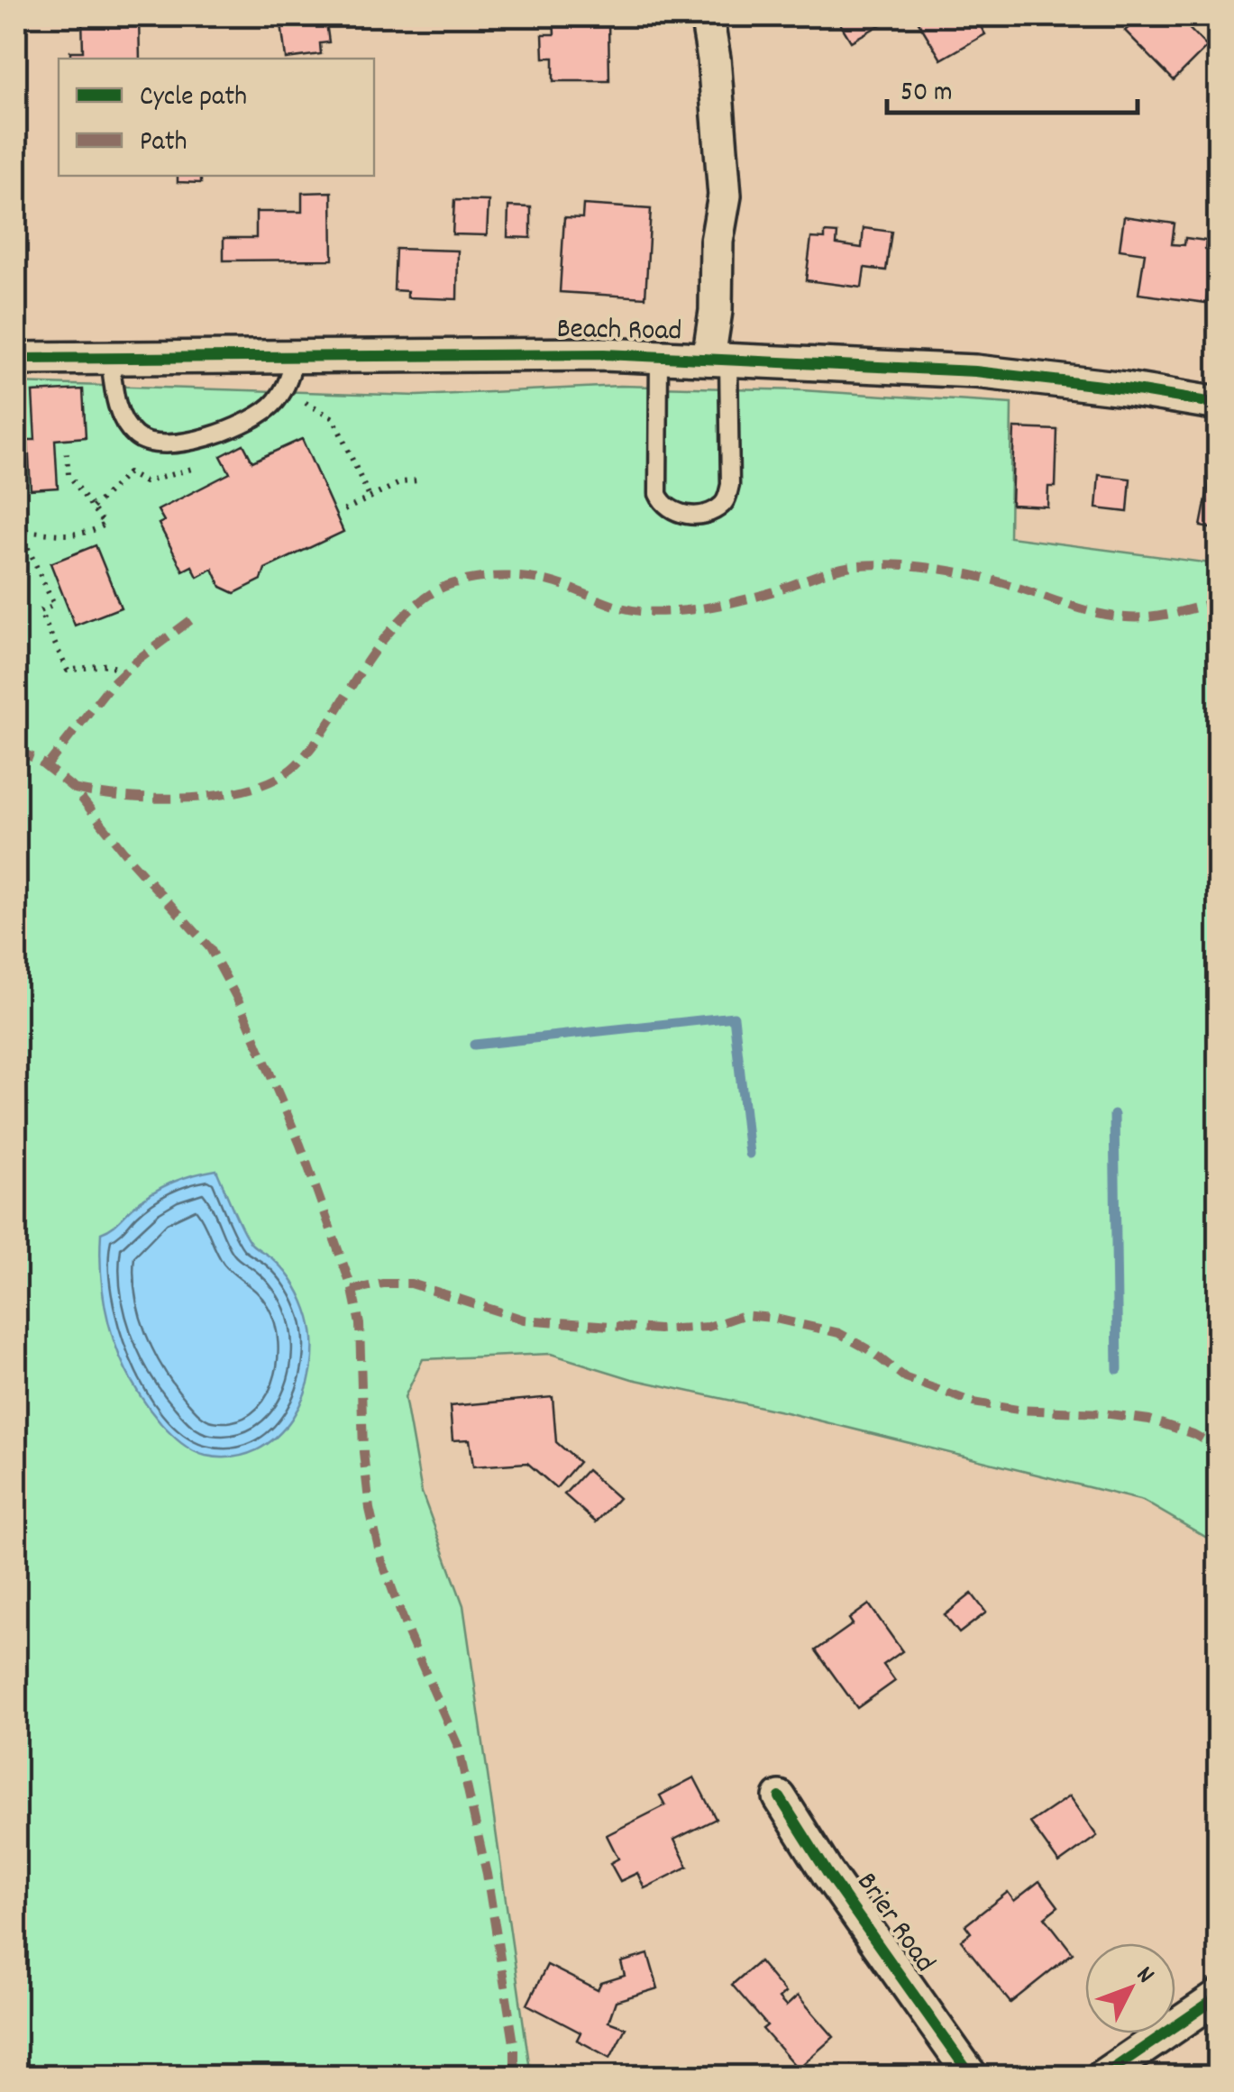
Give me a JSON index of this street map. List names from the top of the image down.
{
  "streets": {
    "street": ["Beach Road", "Brier Road"]
  },
  "legend": ["Cycle path", "Path"],
  "scale_bar": "50 m",
  "north": "top right"
}
